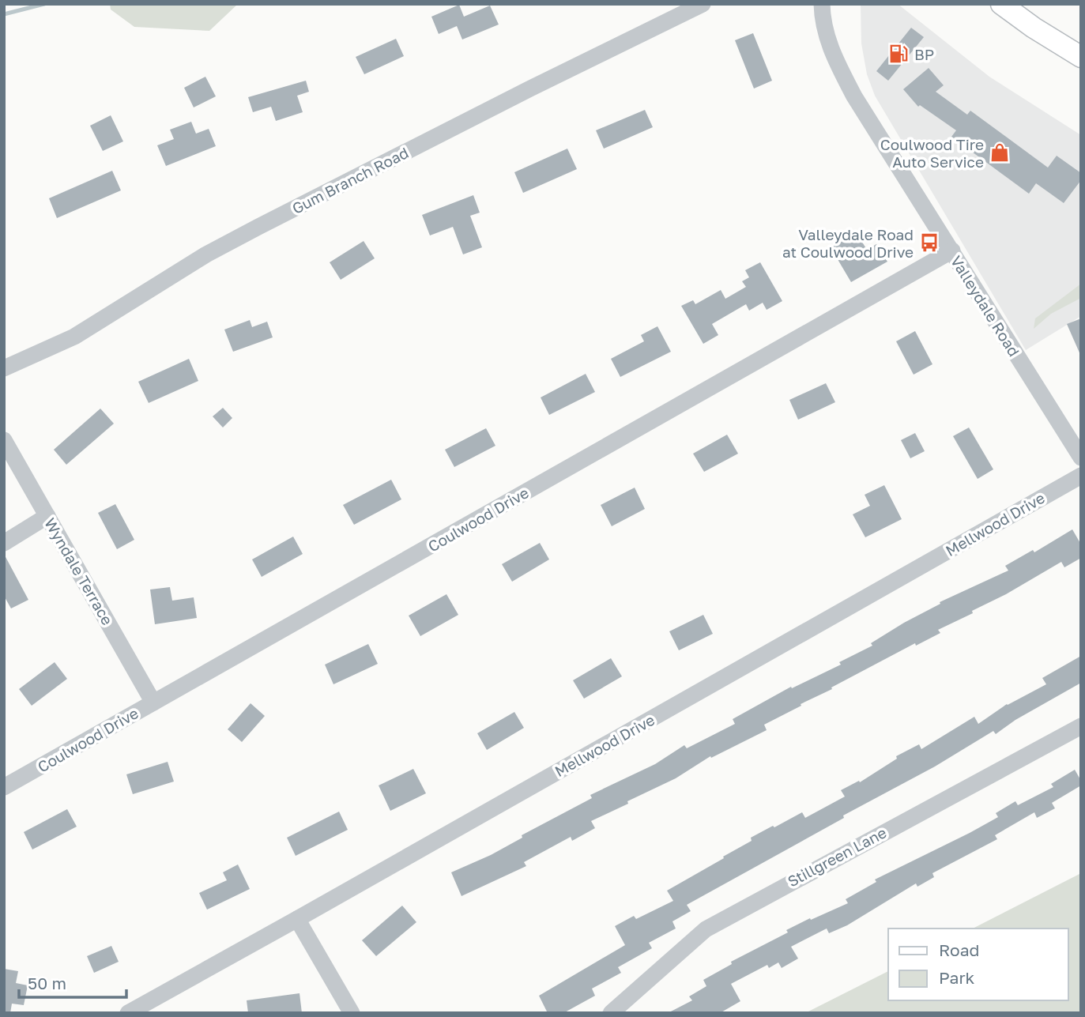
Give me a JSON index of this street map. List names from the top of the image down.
{
  "streets": {
    "street": [
      "Gum Branch Road",
      "Valleydale Road",
      "Coulwood Drive",
      "Mellwood Drive",
      "Wyndale Terrace",
      "Stillgreen Lane"
    ]
  },
  "crossings": [
    ["Valleydale Road", "Coulwood Drive"],
    ["Coulwood Drive", "Wyndale Terrace"]
  ],
  "places": {
    "fuel station": ["BP"],
    "shop": ["Coulwood Tire Auto Service"],
    "bus stop": ["Valleydale Road at Coulwood Drive"]
  },
  "legend": ["Road", "Park"],
  "scale_bar": "50 m"
}
